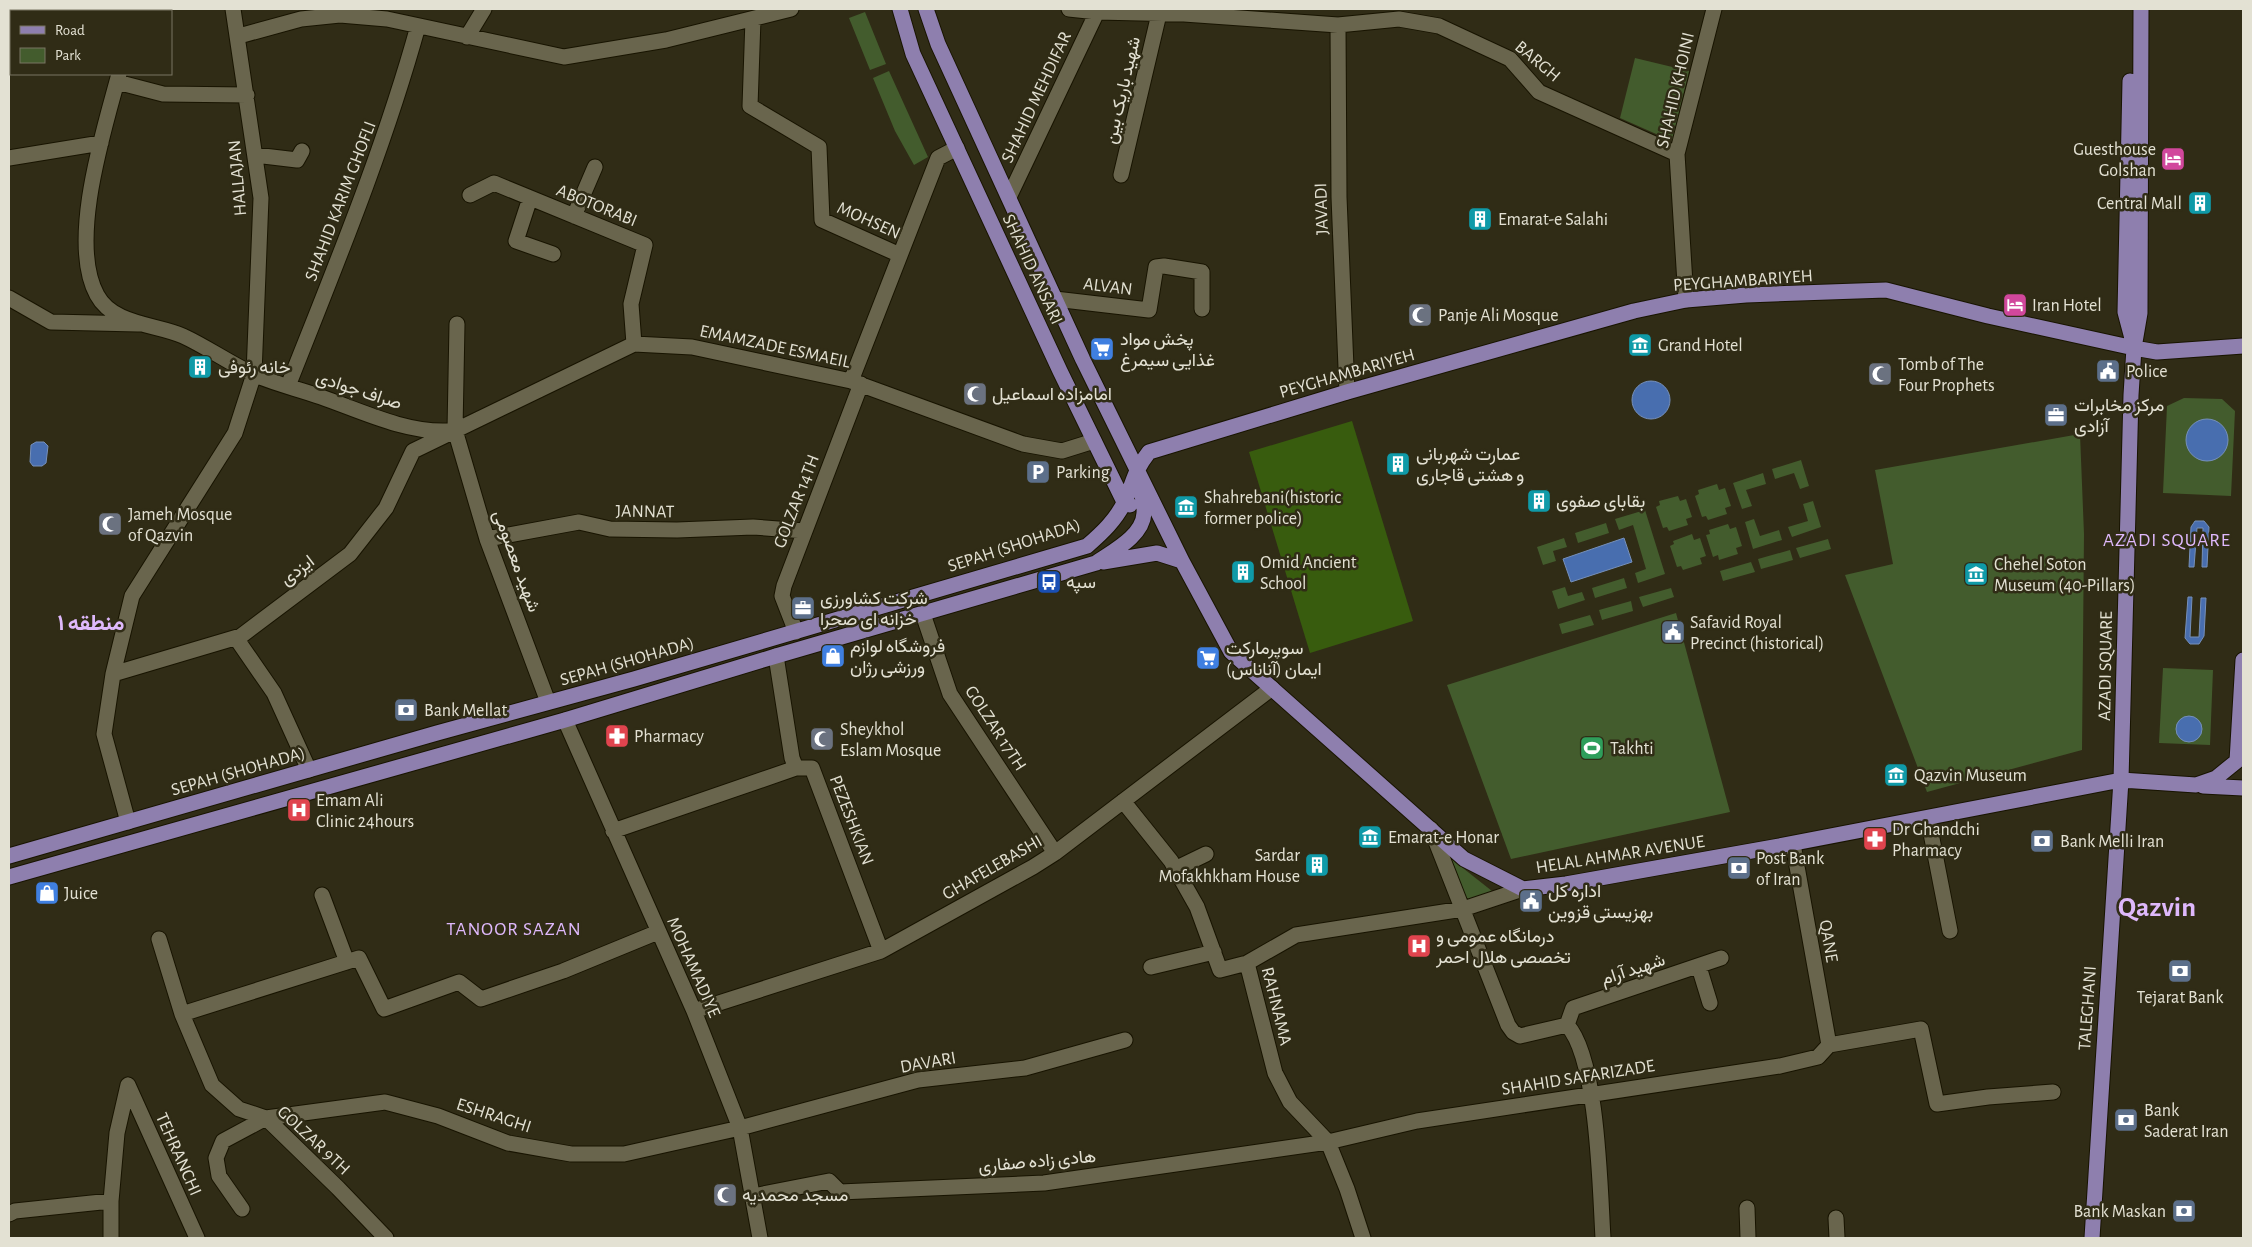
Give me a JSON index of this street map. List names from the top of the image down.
{
  "streets": {
    "main road": [
      "SHAHID ANSARI",
      "PEYGHAMBARIYEH",
      "SEPAH (SHOHADA)",
      "AZADI SQUARE",
      "HELAL AHMAR AVENUE",
      "TALEGHANI"
    ],
    "street": [
      "BARGH",
      "شهید باریک بین",
      "SHAHID KHOINI",
      "SHAHID MEHDIFAR",
      "HALLAJAN",
      "SHAHID KARIM GHOFLI",
      "ABOTORABI",
      "JAVADI",
      "MOHSEN",
      "ALVAN",
      "EMAMZADE ESMAEIL",
      "صراف جوادی",
      "GOLZAR 14TH",
      "JANNAT",
      "شهید معصومی",
      "ایزدی",
      "GOLZAR 17TH",
      "PEZESHKIAN",
      "GHAFELEBASHI",
      "QANE",
      "MOHAMADIYE",
      "شهید آرام",
      "RAHNAMA",
      "DAVARI",
      "SHAHID SAFARIZADE",
      "ESHRAGHI",
      "GOLZAR 9TH",
      "TEHRANCHI",
      "هادی زاده صفاری"
    ]
  },
  "crossings": [
    ["BARGH", "شهید باریک بین"],
    ["BARGH", "SHAHID KHOINI"],
    ["BARGH", "SHAHID MEHDIFAR"],
    ["BARGH", "JAVADI"],
    ["SHAHID KHOINI", "PEYGHAMBARIYEH"],
    ["SHAHID MEHDIFAR", "SHAHID ANSARI"],
    ["HALLAJAN", "صراف جوادی"],
    ["HALLAJAN", "SEPAH (SHOHADA)"],
    ["HALLAJAN", "ایزدی"],
    ["SHAHID KARIM GHOFLI", "صراف جوادی"],
    ["ABOTORABI", "EMAMZADE ESMAEIL"],
    ["JAVADI", "PEYGHAMBARIYEH"],
    ["MOHSEN", "GOLZAR 14TH"],
    ["SHAHID ANSARI", "PEYGHAMBARIYEH"],
    ["SHAHID ANSARI", "ALVAN"],
    ["SHAHID ANSARI", "EMAMZADE ESMAEIL"],
    ["SHAHID ANSARI", "GOLZAR 14TH"],
    ["SHAHID ANSARI", "SEPAH (SHOHADA)"],
    ["SHAHID ANSARI", "HELAL AHMAR AVENUE"],
    ["PEYGHAMBARIYEH", "SEPAH (SHOHADA)"],
    ["PEYGHAMBARIYEH", "AZADI SQUARE"],
    ["PEYGHAMBARIYEH", "HELAL AHMAR AVENUE"],
    ["EMAMZADE ESMAEIL", "صراف جوادی"],
    ["EMAMZADE ESMAEIL", "GOLZAR 14TH"],
    ["EMAMZADE ESMAEIL", "شهید معصومی"],
    ["EMAMZADE ESMAEIL", "ایزدی"],
    ["صراف جوادی", "شهید معصومی"],
    ["صراف جوادی", "ایزدی"],
    ["GOLZAR 14TH", "JANNAT"],
    ["GOLZAR 14TH", "SEPAH (SHOHADA)"],
    ["JANNAT", "شهید معصومی"],
    ["SEPAH (SHOHADA)", "شهید معصومی"],
    ["SEPAH (SHOHADA)", "HELAL AHMAR AVENUE"],
    ["شهید معصومی", "ایزدی"],
    ["AZADI SQUARE", "HELAL AHMAR AVENUE"],
    ["AZADI SQUARE", "TALEGHANI"],
    ["GOLZAR 17TH", "GHAFELEBASHI"],
    ["PEZESHKIAN", "GHAFELEBASHI"],
    ["HELAL AHMAR AVENUE", "GHAFELEBASHI"],
    ["HELAL AHMAR AVENUE", "QANE"],
    ["HELAL AHMAR AVENUE", "TALEGHANI"],
    ["GHAFELEBASHI", "MOHAMADIYE"],
    ["GHAFELEBASHI", "RAHNAMA"],
    ["QANE", "SHAHID SAFARIZADE"],
    ["MOHAMADIYE", "DAVARI"],
    ["MOHAMADIYE", "ESHRAGHI"],
    ["MOHAMADIYE", "هادی زاده صفاری"],
    ["RAHNAMA", "SHAHID SAFARIZADE"],
    ["RAHNAMA", "هادی زاده صفاری"],
    ["DAVARI", "ESHRAGHI"],
    ["SHAHID SAFARIZADE", "هادی زاده صفاری"],
    ["ESHRAGHI", "GOLZAR 9TH"]
  ],
  "districts": [
    "AZADI SQUARE",
    "منطقه ۱",
    "Qazvin",
    "TANOOR SAZAN"
  ],
  "places": {
    "hotel": ["Guesthouse Golshan", "Iran Hotel"],
    "building": [
      "Central Mall",
      "Emarat-e Salahi",
      "خانه رئوفی",
      "عمارت شهربانی و هشتی قاجاری",
      "بقابای صفوی",
      "Omid Ancient School",
      "Sardar Mofakhkham House"
    ],
    "mosque": [
      "Panje Ali Mosque",
      "Tomb of The Four Prophets",
      "امامزاده اسماعیل",
      "Jameh Mosque of Qazvin",
      "Sheykhol Eslam Mosque",
      "مسجد محمدیه"
    ],
    "museum": [
      "Grand Hotel",
      "Shahrebani(historic former police)",
      "Chehel Soton Museum (40-Pillars)",
      "Qazvin Museum",
      "Emarat-e Honar"
    ],
    "supermarket": ["پخش مواد غذایی سیمرغ", "سوپرمارکت ایمان (آناناس)"],
    "public building": ["Police", "Safavid Royal Precinct (historical)", "اداره کل بهزیستی قزوین"],
    "office": ["مرکز مخابرات آزادی", "شرکت کشاورزی خزانه ای صحرا"],
    "parking": ["Parking"],
    "bus stop": ["سپه"],
    "shop": ["فروشگاه لوازم ورزشی رژان", "Juice"],
    "bank": [
      "Bank Mellat",
      "Bank Melli Iran",
      "Post Bank of Iran",
      "Tejarat Bank",
      "Bank Saderat Iran",
      "Bank Maskan"
    ],
    "pharmacy": ["Pharmacy", "Dr Ghandchi Pharmacy"],
    "sports": ["Takhti"],
    "hospital": ["Emam Ali Clinic 24hours", "درمانگاه عمومی و تخصصی هلال احمر"]
  },
  "legend": ["Road", "Park"]
}
